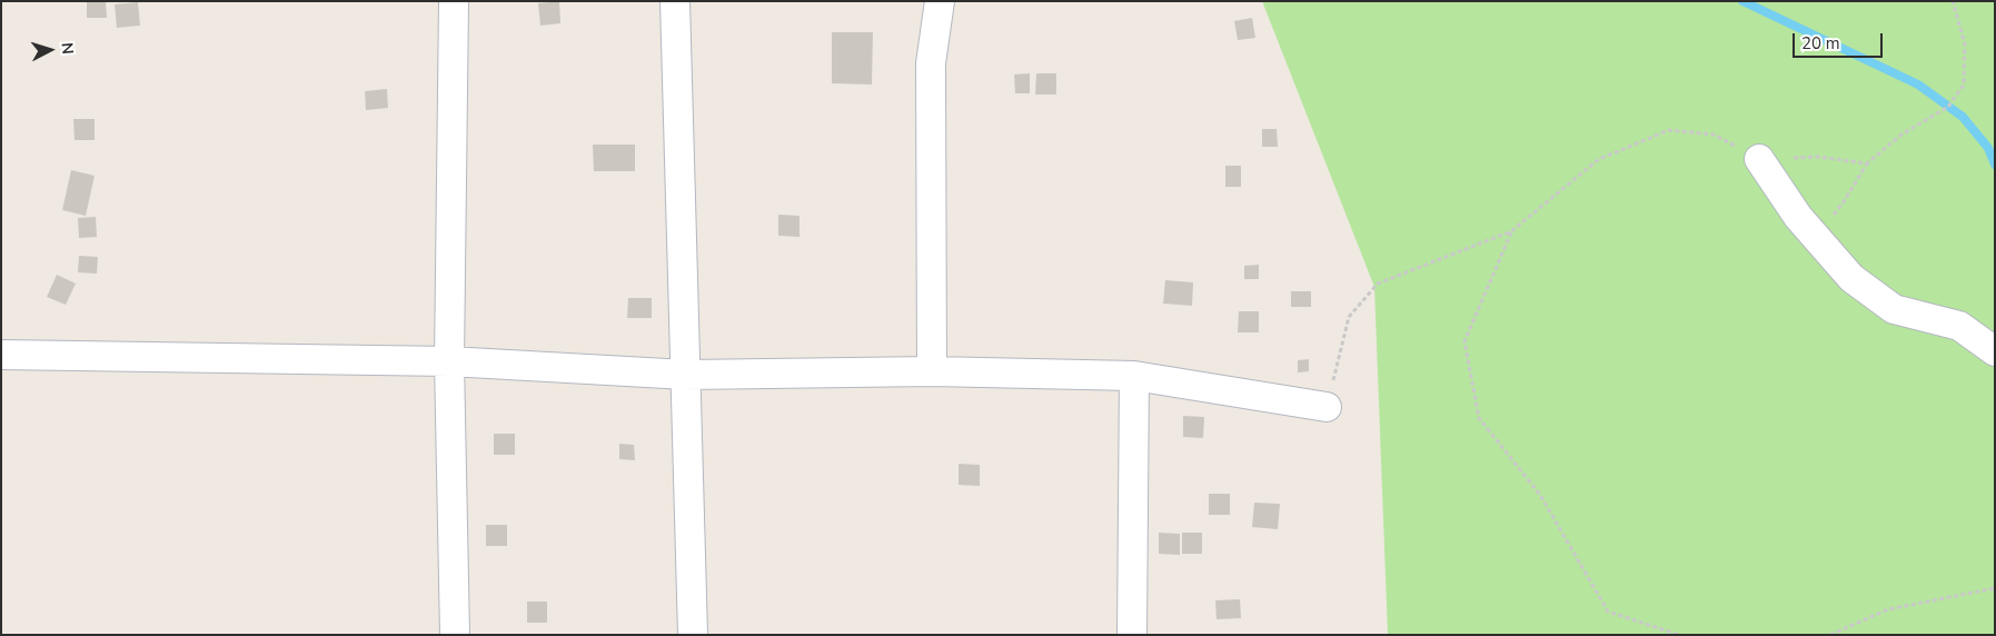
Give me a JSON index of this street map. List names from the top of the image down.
{
  "scale_bar": "20 m",
  "north": "right"
}
